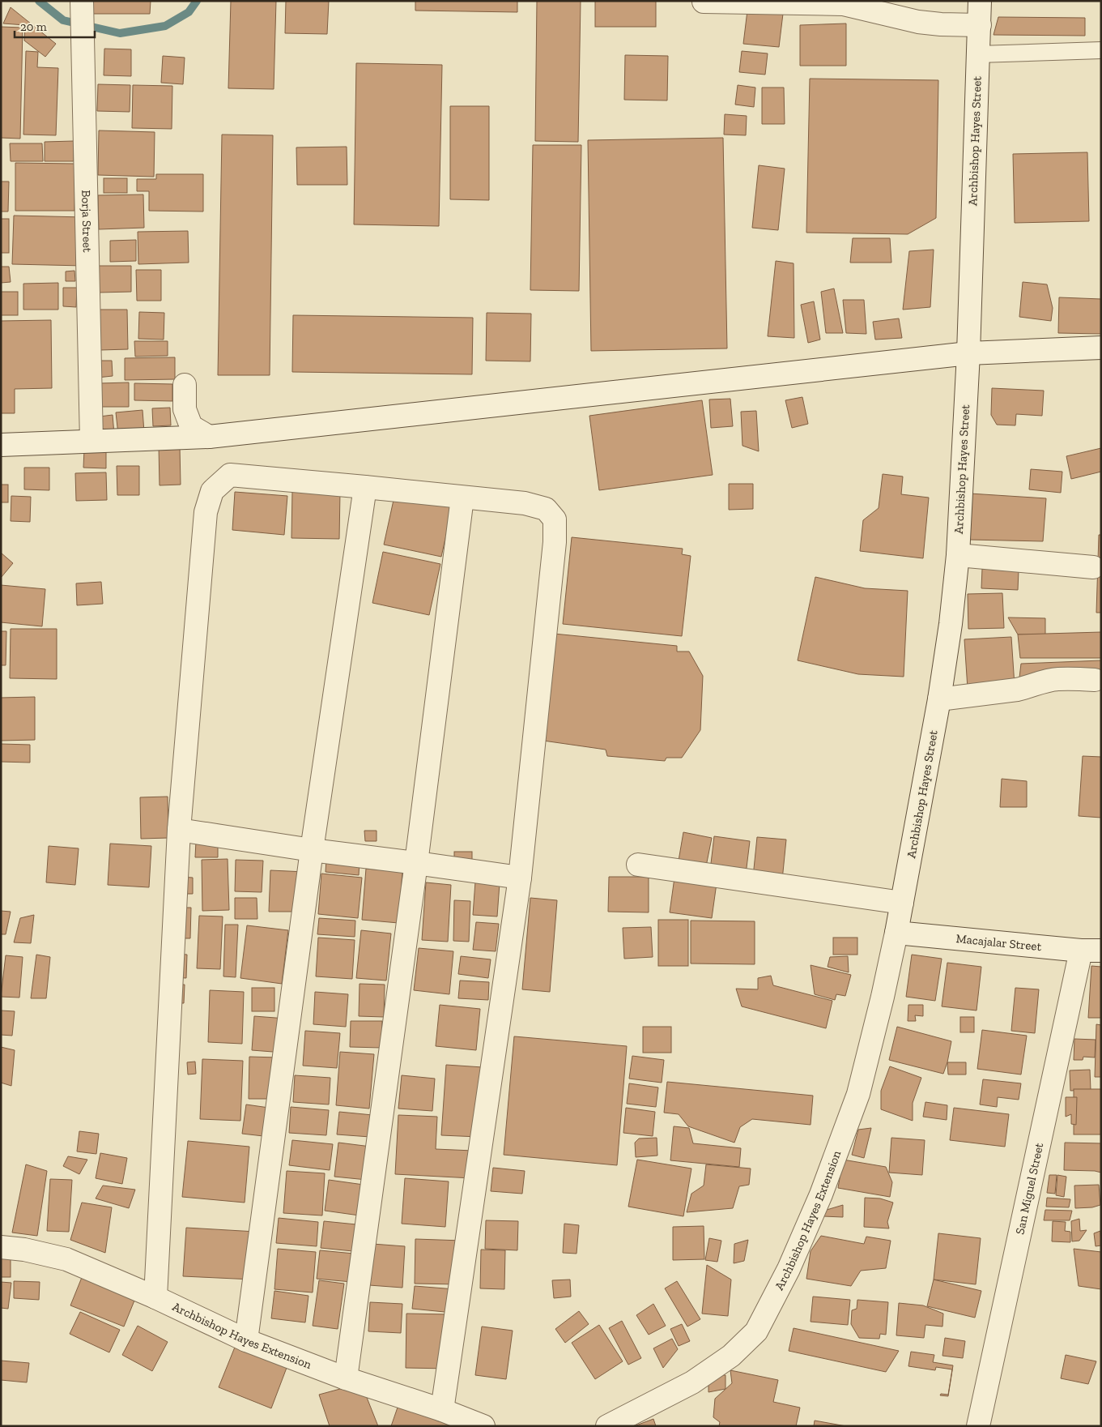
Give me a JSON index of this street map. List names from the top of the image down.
{
  "streets": {
    "street": [
      "Archbishop Hayes Street",
      "Borja Street",
      "Macajalar Street",
      "San Miguel Street",
      "Archbishop Hayes Extension"
    ]
  },
  "crossings": [
    ["Archbishop Hayes Street", "Macajalar Street"],
    ["Archbishop Hayes Street", "Archbishop Hayes Extension"],
    ["Macajalar Street", "San Miguel Street"],
    ["Macajalar Street", "Archbishop Hayes Extension"]
  ],
  "scale_bar": "20 m"
}
